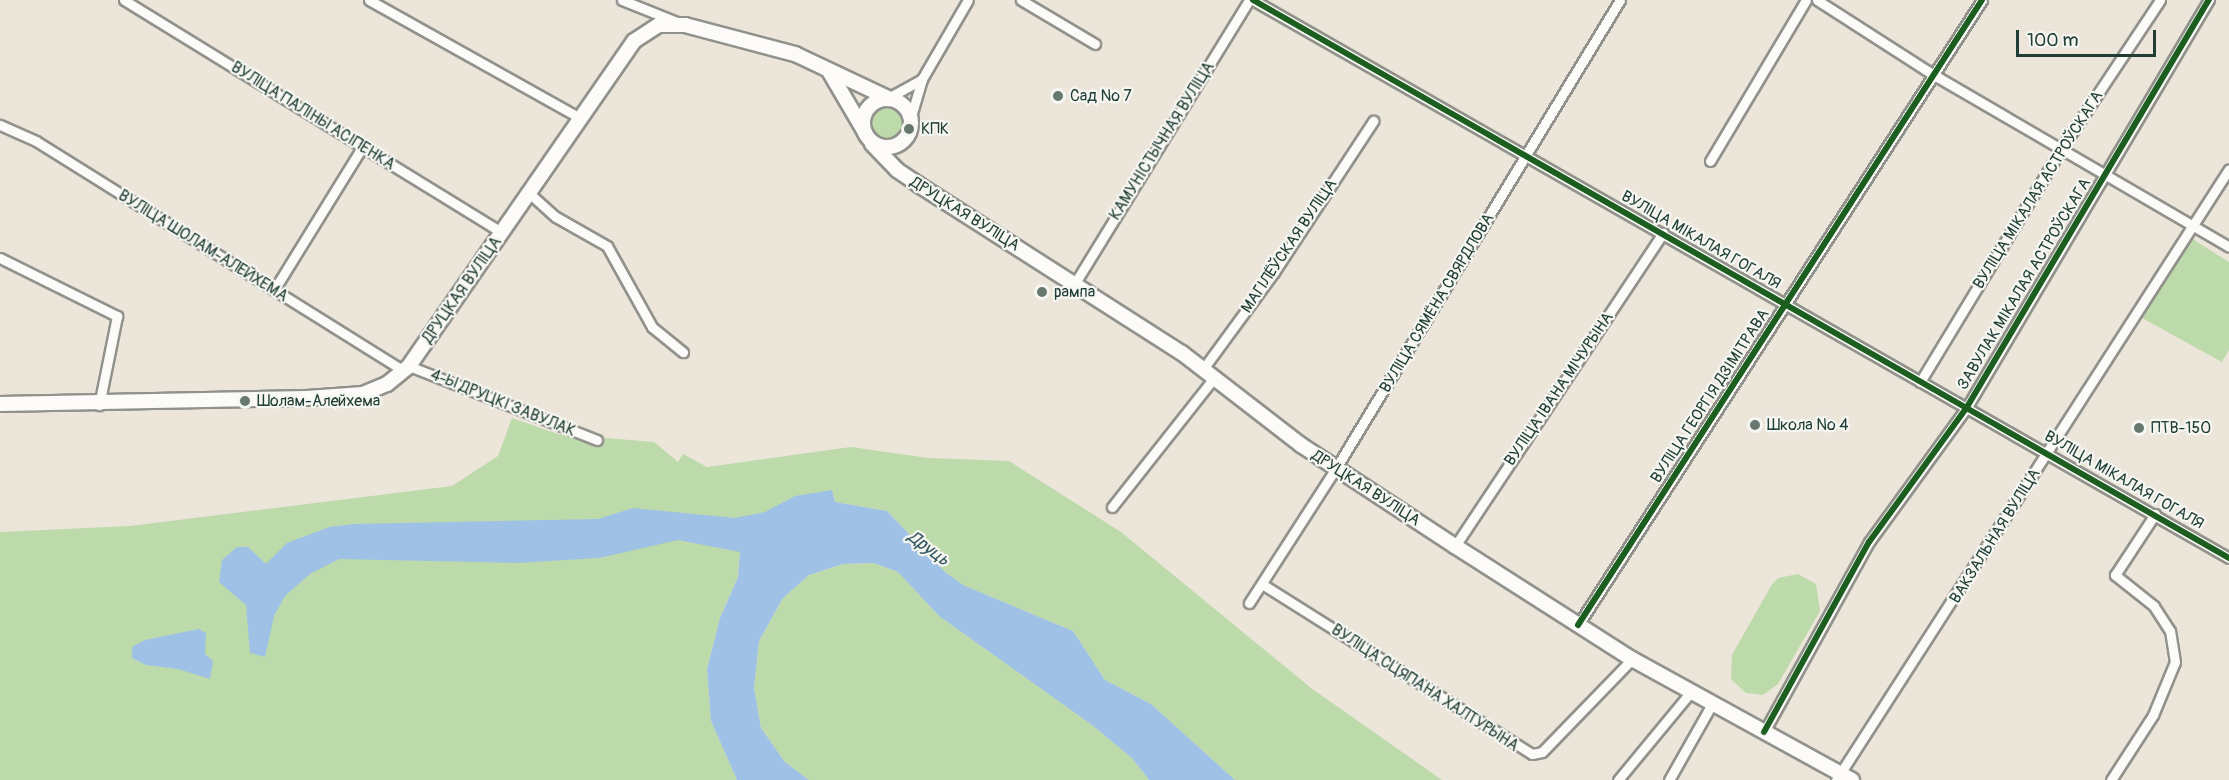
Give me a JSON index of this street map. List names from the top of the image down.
{
  "streets": {
    "main road": ["ДРУЦКАЯ ВУЛІЦА"],
    "street": [
      "ВУЛІЦА ПАЛІНЫ АСІПЕНКА",
      "КАМУНІСТЫЧНАЯ ВУЛІЦА",
      "ВУЛІЦА МІКАЛАЯ АСТРОЎСКАГА",
      "ВУЛІЦА МІКАЛАЯ ГОГАЛЯ",
      "ВУЛІЦА ШОЛАМ-АЛЕЙХЕМА",
      "МАГІЛЁЎСКАЯ ВУЛІЦА",
      "ЗАВУЛАК МІКАЛАЯ АСТРОЎСКАГА",
      "ВУЛІЦА СЯМЁНА СВЯРДЛОВА",
      "ВУЛІЦА ІВАНА МІЧУРЫНА",
      "ВУЛІЦА ГЕОРГІЯ ДЗІМІТРАВА",
      "4-Ы ДРУЦКІ ЗАВУЛАК",
      "ВАКЗАЛЬНАЯ ВУЛІЦА",
      "ВУЛІЦА СЦЯПАНА ХАЛТУРЫНА"
    ]
  },
  "crossings": [
    ["ВУЛІЦА ПАЛІНЫ АСІПЕНКА", "ДРУЦКАЯ ВУЛІЦА"],
    ["КАМУНІСТЫЧНАЯ ВУЛІЦА", "ДРУЦКАЯ ВУЛІЦА"],
    ["КАМУНІСТЫЧНАЯ ВУЛІЦА", "ВУЛІЦА МІКАЛАЯ ГОГАЛЯ"],
    ["ВУЛІЦА МІКАЛАЯ АСТРОЎСКАГА", "ВУЛІЦА МІКАЛАЯ ГОГАЛЯ"],
    ["ДРУЦКАЯ ВУЛІЦА", "ВУЛІЦА ШОЛАМ-АЛЕЙХЕМА"],
    ["ДРУЦКАЯ ВУЛІЦА", "МАГІЛЁЎСКАЯ ВУЛІЦА"],
    ["ДРУЦКАЯ ВУЛІЦА", "ЗАВУЛАК МІКАЛАЯ АСТРОЎСКАГА"],
    ["ДРУЦКАЯ ВУЛІЦА", "ВУЛІЦА СЯМЁНА СВЯРДЛОВА"],
    ["ДРУЦКАЯ ВУЛІЦА", "ВУЛІЦА ІВАНА МІЧУРЫНА"],
    ["ДРУЦКАЯ ВУЛІЦА", "ВУЛІЦА ГЕОРГІЯ ДЗІМІТРАВА"],
    ["ДРУЦКАЯ ВУЛІЦА", "4-Ы ДРУЦКІ ЗАВУЛАК"],
    ["ДРУЦКАЯ ВУЛІЦА", "ВАКЗАЛЬНАЯ ВУЛІЦА"],
    ["ДРУЦКАЯ ВУЛІЦА", "ВУЛІЦА СЦЯПАНА ХАЛТУРЫНА"],
    ["ВУЛІЦА МІКАЛАЯ ГОГАЛЯ", "ЗАВУЛАК МІКАЛАЯ АСТРОЎСКАГА"],
    ["ВУЛІЦА МІКАЛАЯ ГОГАЛЯ", "ВУЛІЦА СЯМЁНА СВЯРДЛОВА"],
    ["ВУЛІЦА МІКАЛАЯ ГОГАЛЯ", "ВУЛІЦА ІВАНА МІЧУРЫНА"],
    ["ВУЛІЦА МІКАЛАЯ ГОГАЛЯ", "ВУЛІЦА ГЕОРГІЯ ДЗІМІТРАВА"],
    ["ВУЛІЦА МІКАЛАЯ ГОГАЛЯ", "ВАКЗАЛЬНАЯ ВУЛІЦА"],
    ["ВУЛІЦА ШОЛАМ-АЛЕЙХЕМА", "4-Ы ДРУЦКІ ЗАВУЛАК"],
    ["ВУЛІЦА СЯМЁНА СВЯРДЛОВА", "ВУЛІЦА СЦЯПАНА ХАЛТУРЫНА"]
  ],
  "water": ["Друць"],
  "places": [
    "Сад № 7",
    "КПК",
    "рампа",
    "Шолам-Алейхема",
    "Школа № 4",
    "ПТВ-150"
  ],
  "scale_bar": "100 m"
}
